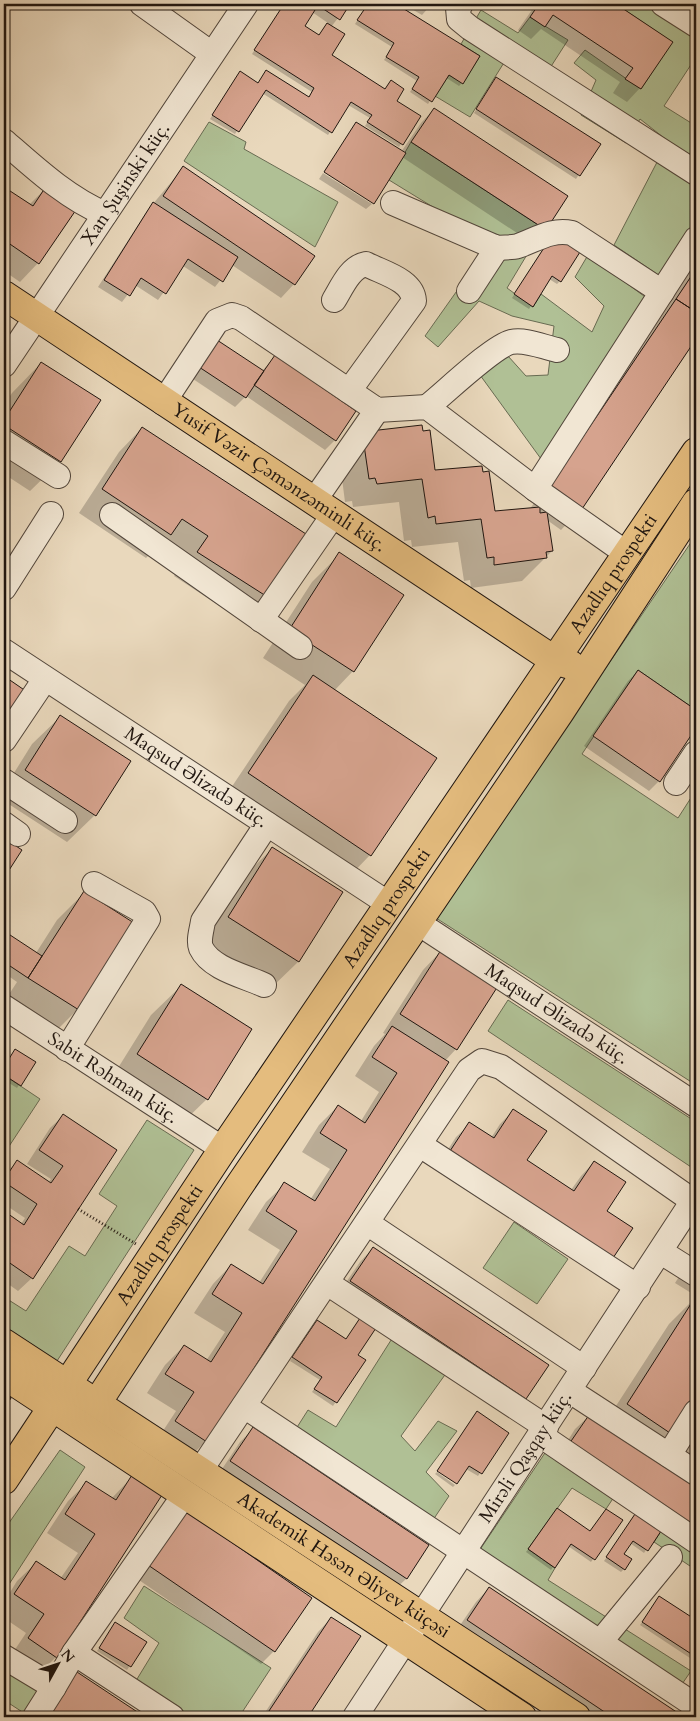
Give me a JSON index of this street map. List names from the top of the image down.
{
  "streets": {
    "main road": ["Yusif Vəzir Çəmənzəminli küç.", "Azadlıq prospekti", "Akademik Həsən Əliyev küçəsi"],
    "street": [
      "Xan Şuşinski küç.",
      "Maqsud Əlizadə küç.",
      "Sabit Rəhman küç.",
      "Mirəli Qaşqay küç."
    ]
  },
  "crossings": [
    ["Xan Şuşinski küç.", "Yusif Vəzir Çəmənzəminli küç."],
    ["Yusif Vəzir Çəmənzəminli küç.", "Azadlıq prospekti"],
    ["Azadlıq prospekti", "Maqsud Əlizadə küç."],
    ["Azadlıq prospekti", "Sabit Rəhman küç."],
    ["Azadlıq prospekti", "Akademik Həsən Əliyev küçəsi"],
    ["Mirəli Qaşqay küç.", "Akademik Həsən Əliyev küçəsi"]
  ],
  "north": "top right"
}
